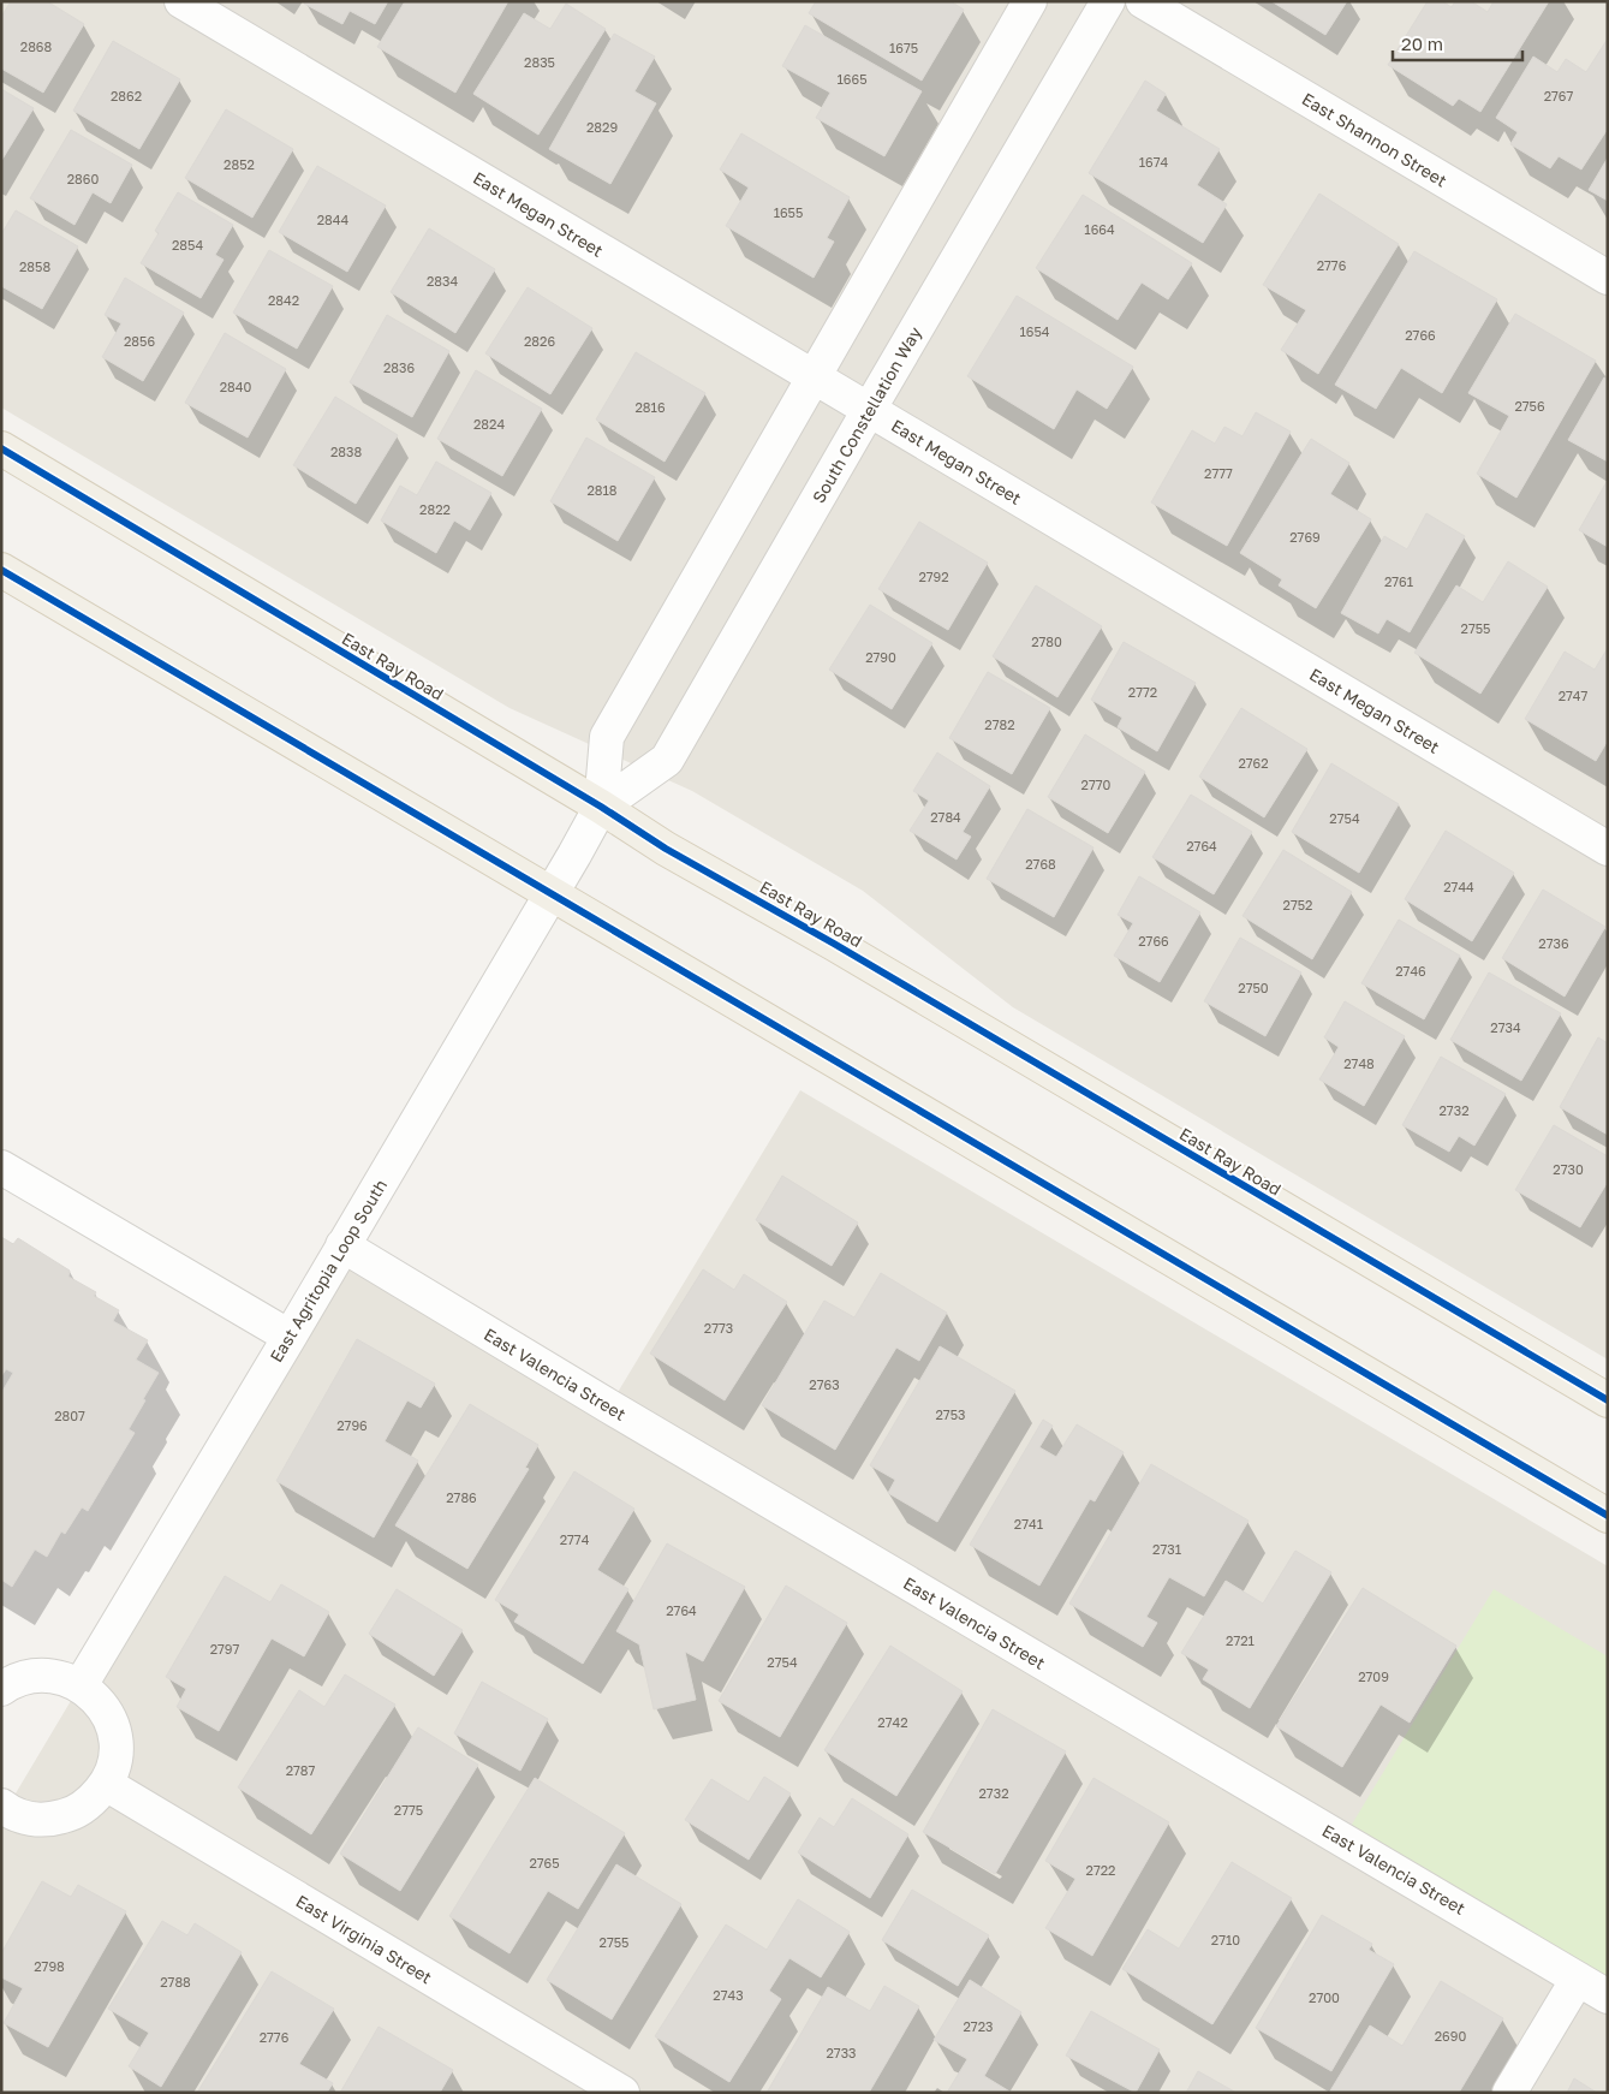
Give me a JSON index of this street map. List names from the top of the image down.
{
  "streets": {
    "main road": ["East Ray Road"],
    "street": [
      "East Shannon Street",
      "East Megan Street",
      "South Constellation Way",
      "East Agritopia Loop South",
      "East Valencia Street",
      "East Virginia Street"
    ]
  },
  "crossings": [
    ["East Megan Street", "South Constellation Way"],
    ["South Constellation Way", "East Ray Road"],
    ["South Constellation Way", "East Agritopia Loop South"],
    ["East Agritopia Loop South", "East Valencia Street"]
  ],
  "house_numbers": [
    "2868",
    "1675",
    "2835",
    "1665",
    "2862",
    "2767",
    "2829",
    "1674",
    "2852",
    "2860",
    "1655",
    "2844",
    "1664",
    "2854",
    "2776",
    "2858",
    "2834",
    "2842",
    "1654",
    "2766",
    "2856",
    "2826",
    "2836",
    "2840",
    "2756",
    "2816",
    "2824",
    "2838",
    "2777",
    "2818",
    "2822",
    "2769",
    "2792",
    "2761",
    "2755",
    "2780",
    "2790",
    "2772",
    "2747",
    "2782",
    "2762",
    "2770",
    "2784",
    "2754",
    "2764",
    "2768",
    "2744",
    "2752",
    "2766",
    "2736",
    "2746",
    "2750",
    "2734",
    "2748",
    "2732",
    "2730",
    "2773",
    "2763",
    "2753",
    "2807",
    "2796",
    "2786",
    "2741",
    "2774",
    "2731",
    "2764",
    "2721",
    "2797",
    "2754",
    "2709",
    "2742",
    "2787",
    "2732",
    "2775",
    "2765",
    "2722",
    "2710",
    "2755",
    "2798",
    "2788",
    "2743",
    "2700",
    "2723",
    "2690",
    "2776",
    "2733"
  ],
  "scale_bar": "20 m"
}
